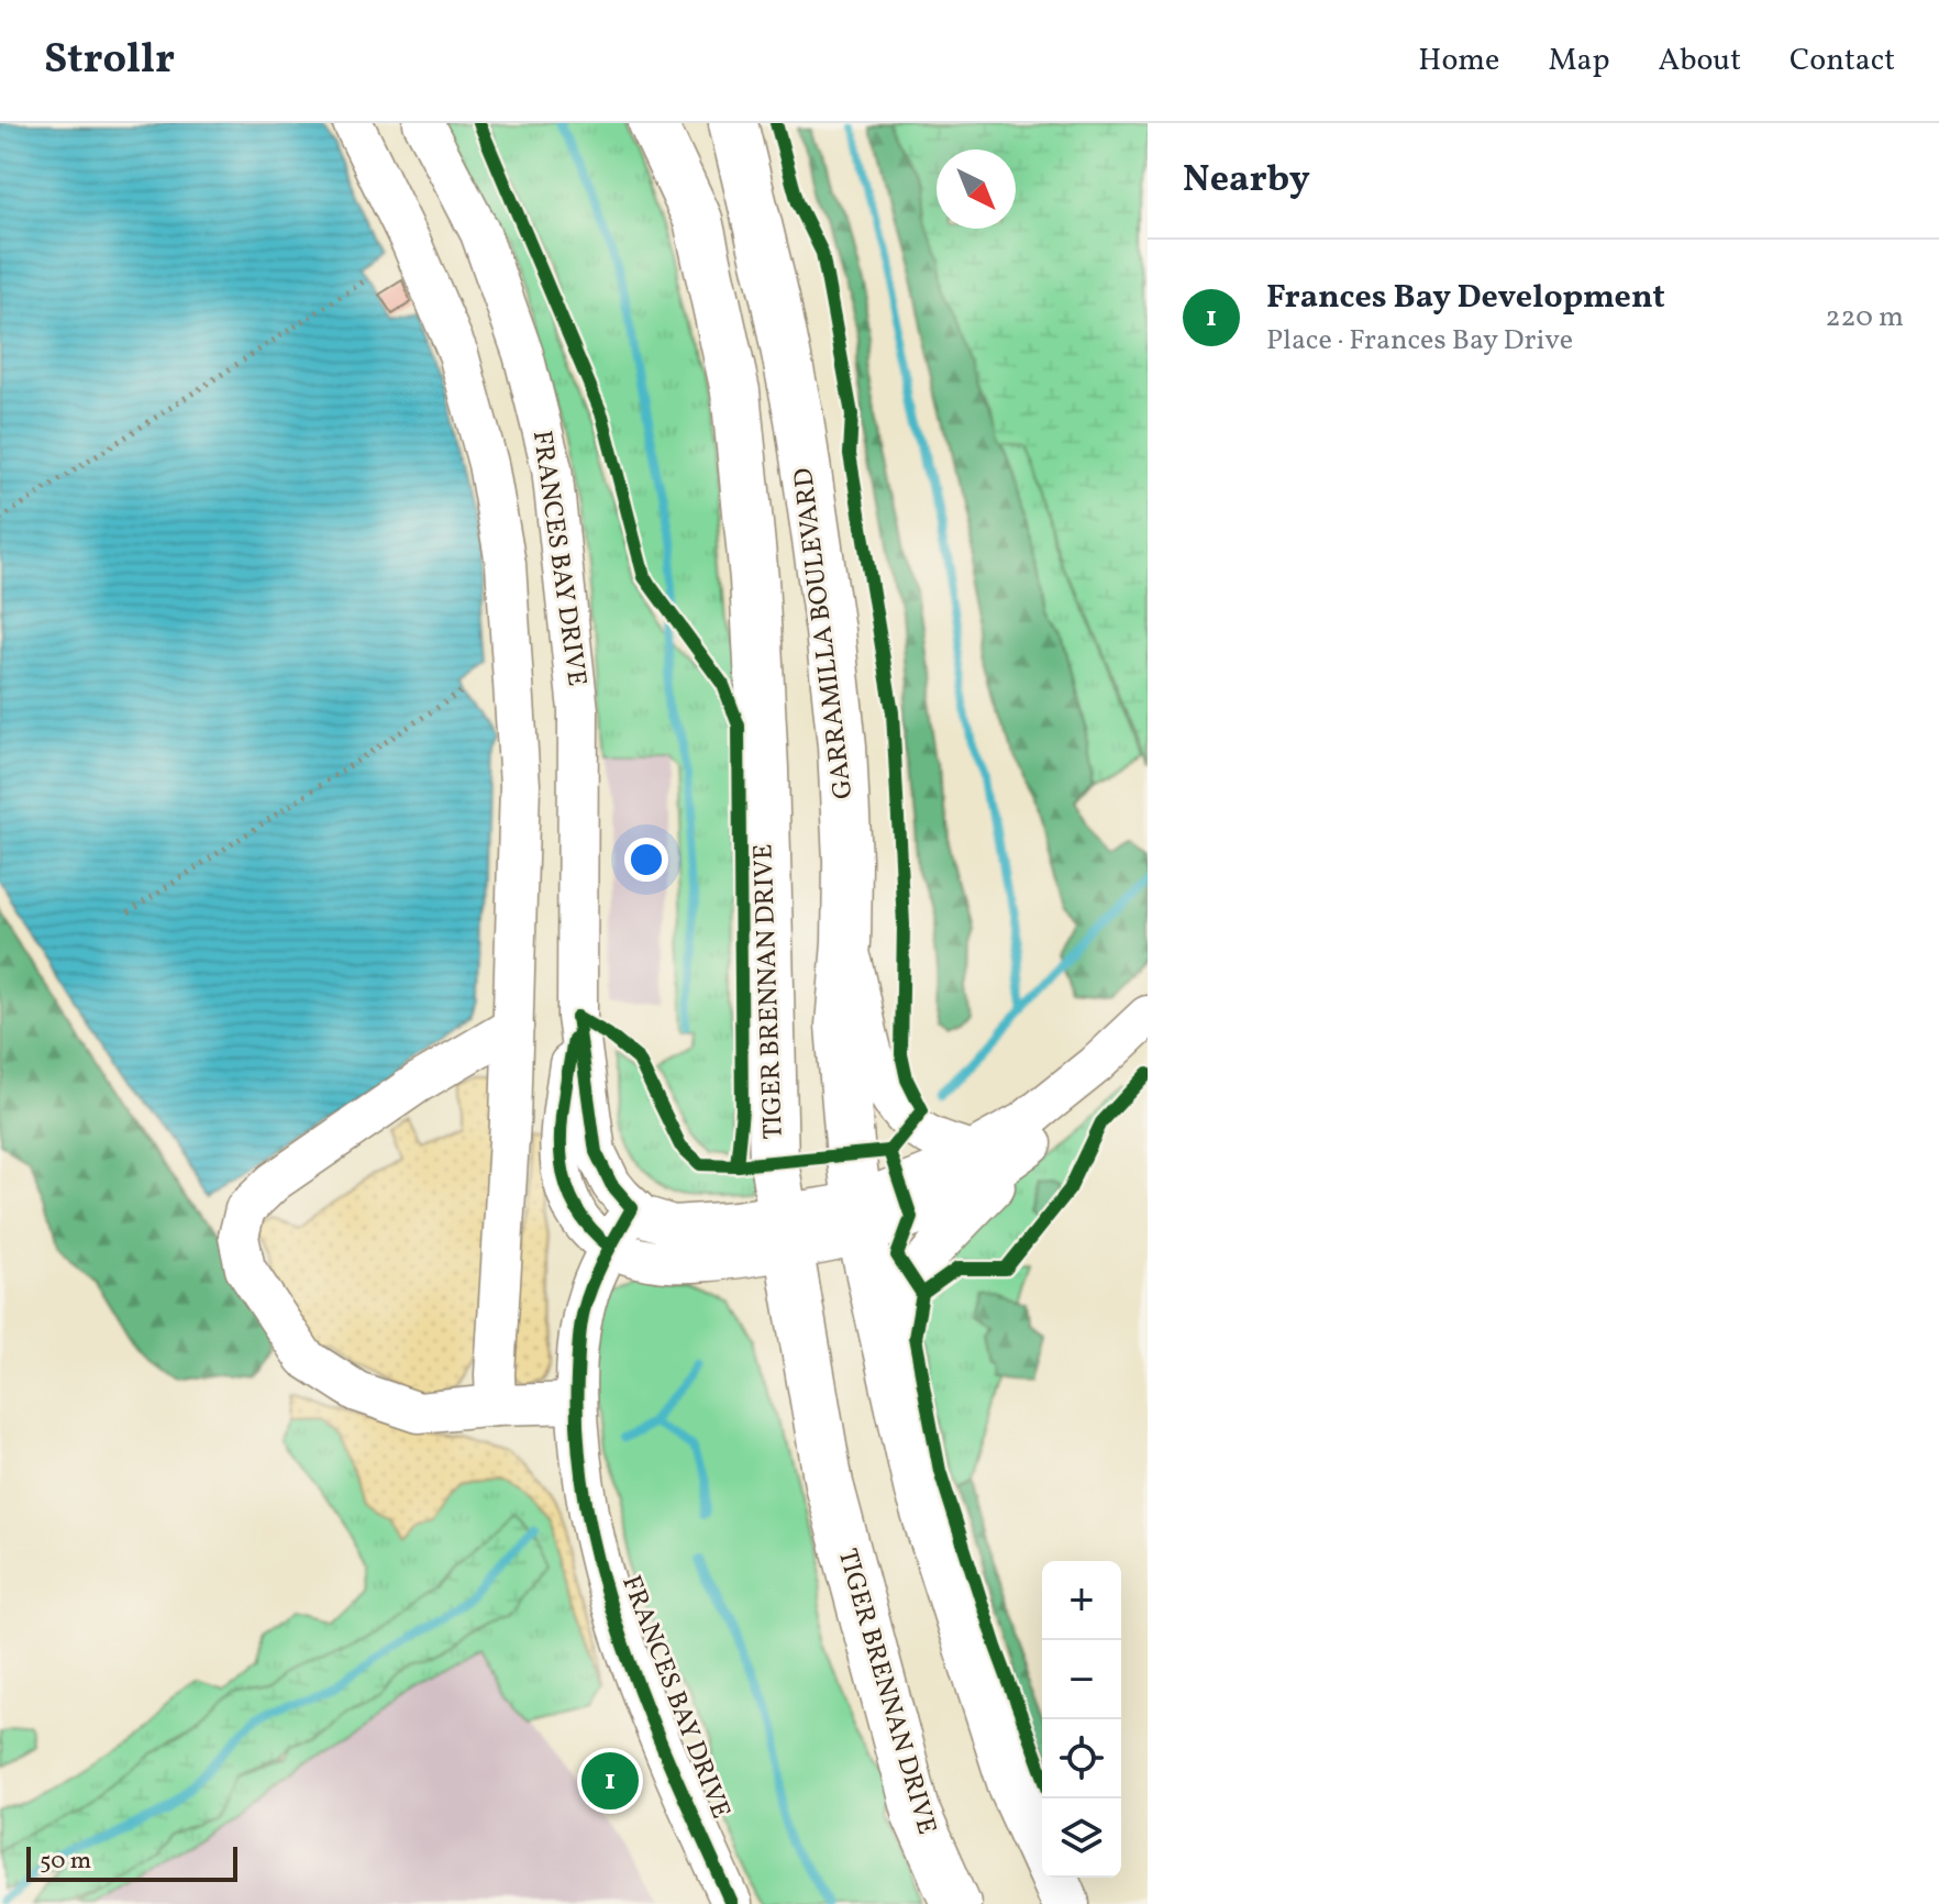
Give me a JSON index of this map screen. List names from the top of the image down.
{
  "streets": {
    "main road": ["GARRAMILLA BOULEVARD", "TIGER BRENNAN DRIVE"],
    "street": ["FRANCES BAY DRIVE"]
  },
  "scale_bar": "50 m",
  "north": "bottom right",
  "page": {
    "header": "Strollr",
    "nav": [
      "Home",
      "Map",
      "About",
      "Contact"
    ],
    "heading": "Nearby",
    "list": [
      {
        "mark": "1",
        "name": "Frances Bay Development",
        "note": "Place · Frances Bay Drive",
        "value": "220 m"
      }
    ],
    "map_buttons": ["+", "−"],
    "pins": "1",
    "scale": "50 m"
  }
}
